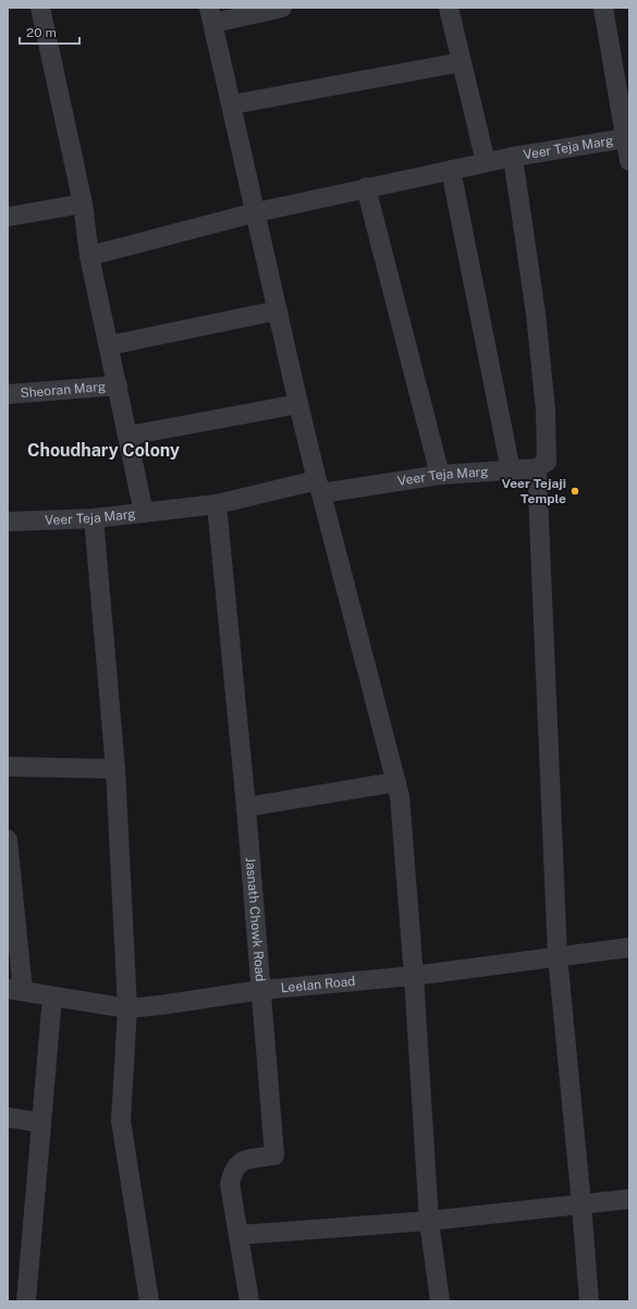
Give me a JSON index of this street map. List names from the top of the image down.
{
  "streets": {
    "street": [
      "Veer Teja Marg",
      "Sheoran Marg",
      "Jasnath Chowk Road",
      "Leelan Road"
    ]
  },
  "crossings": [
    ["Veer Teja Marg", "Jasnath Chowk Road"],
    ["Jasnath Chowk Road", "Leelan Road"]
  ],
  "districts": ["Choudhary Colony"],
  "places": ["Veer Tejaji Temple"],
  "scale_bar": "20 m"
}
